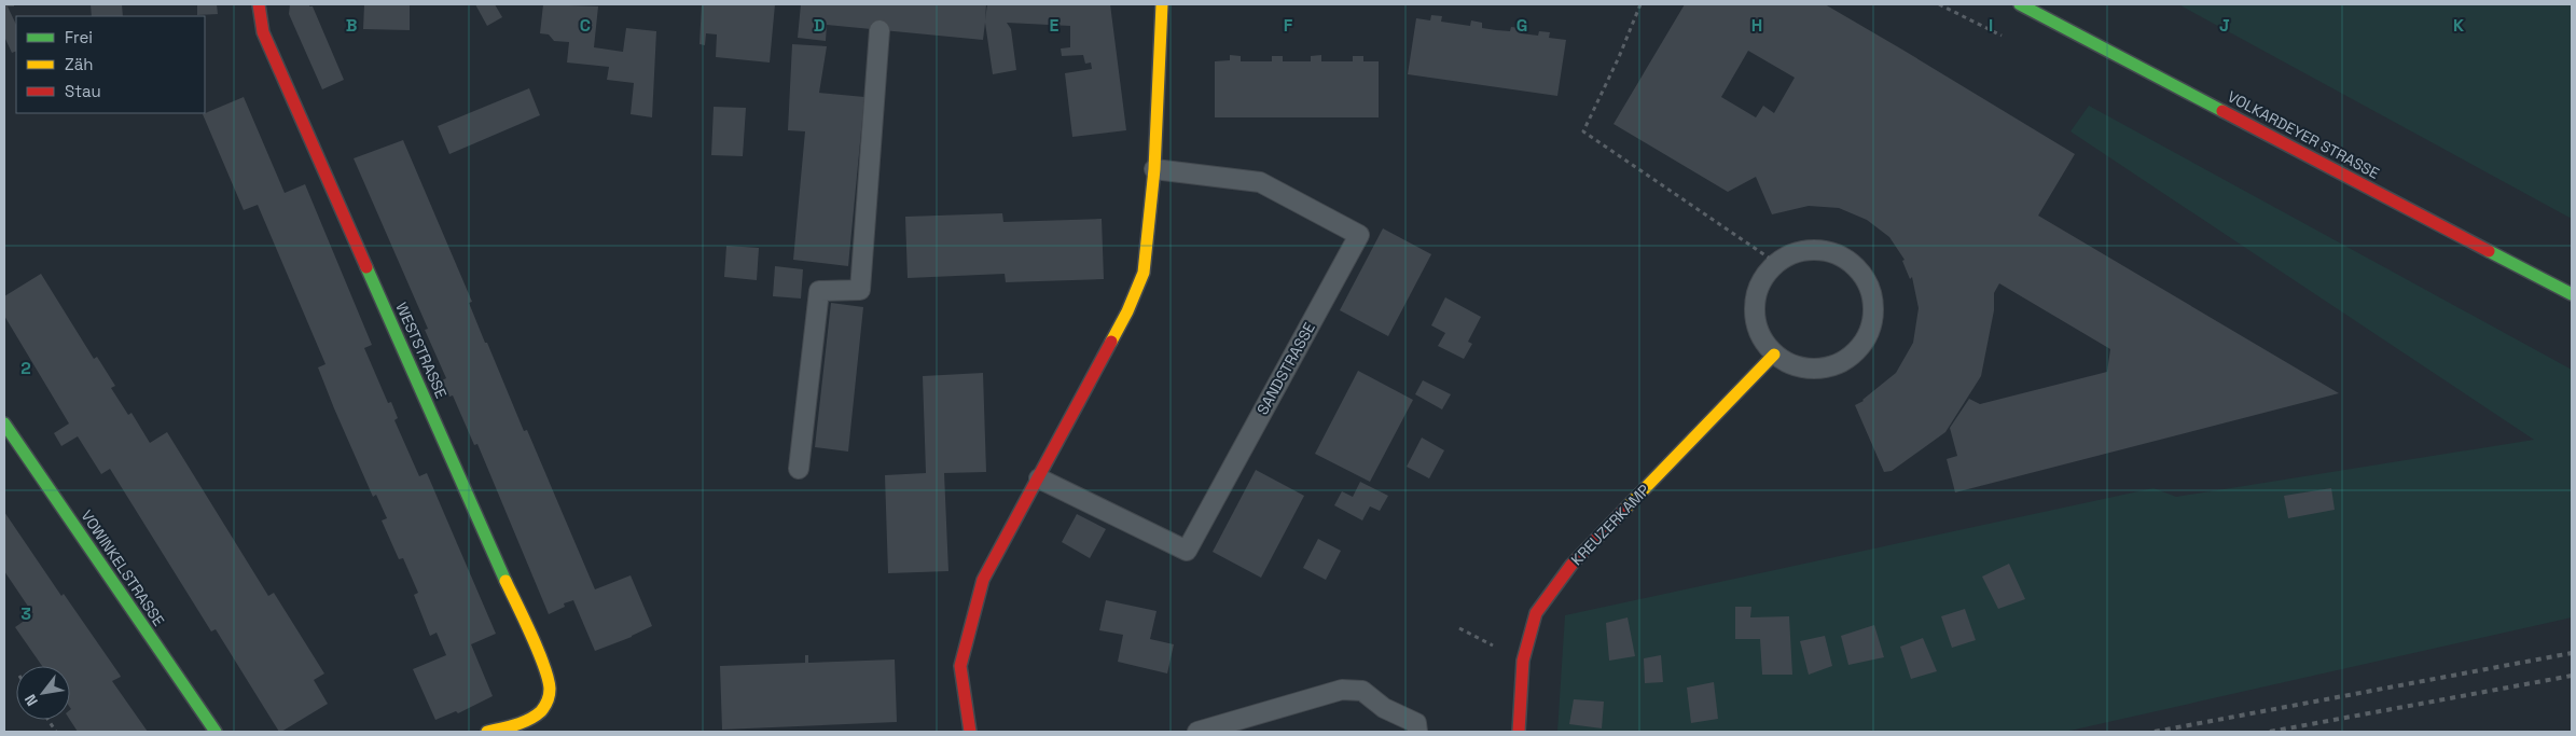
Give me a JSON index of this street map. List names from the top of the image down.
{
  "streets": {
    "street": [
      "VOLKARDEYER STRASSE",
      "WESTSTRASSE",
      "KREUZERKAMP",
      "VOWINKELSTRASSE"
    ],
    "lane": ["SANDSTRASSE"]
  },
  "legend": ["Frei", "Zäh", "Stau"],
  "north": "bottom left",
  "grid": {
    "columns": [
      "B",
      "C",
      "D",
      "E",
      "F",
      "G",
      "H",
      "I",
      "J",
      "K"
    ],
    "rows": ["2", "3"]
  }
}
